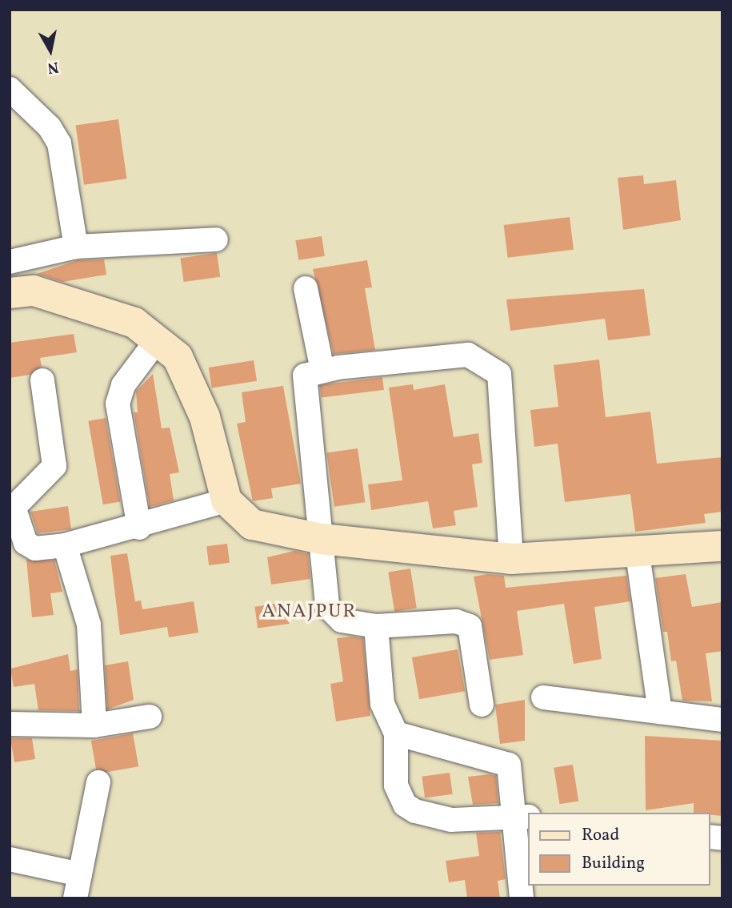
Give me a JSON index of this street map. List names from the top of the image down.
{
  "districts": ["ANAJPUR"],
  "legend": ["Road", "Building"],
  "north": "bottom"
}
